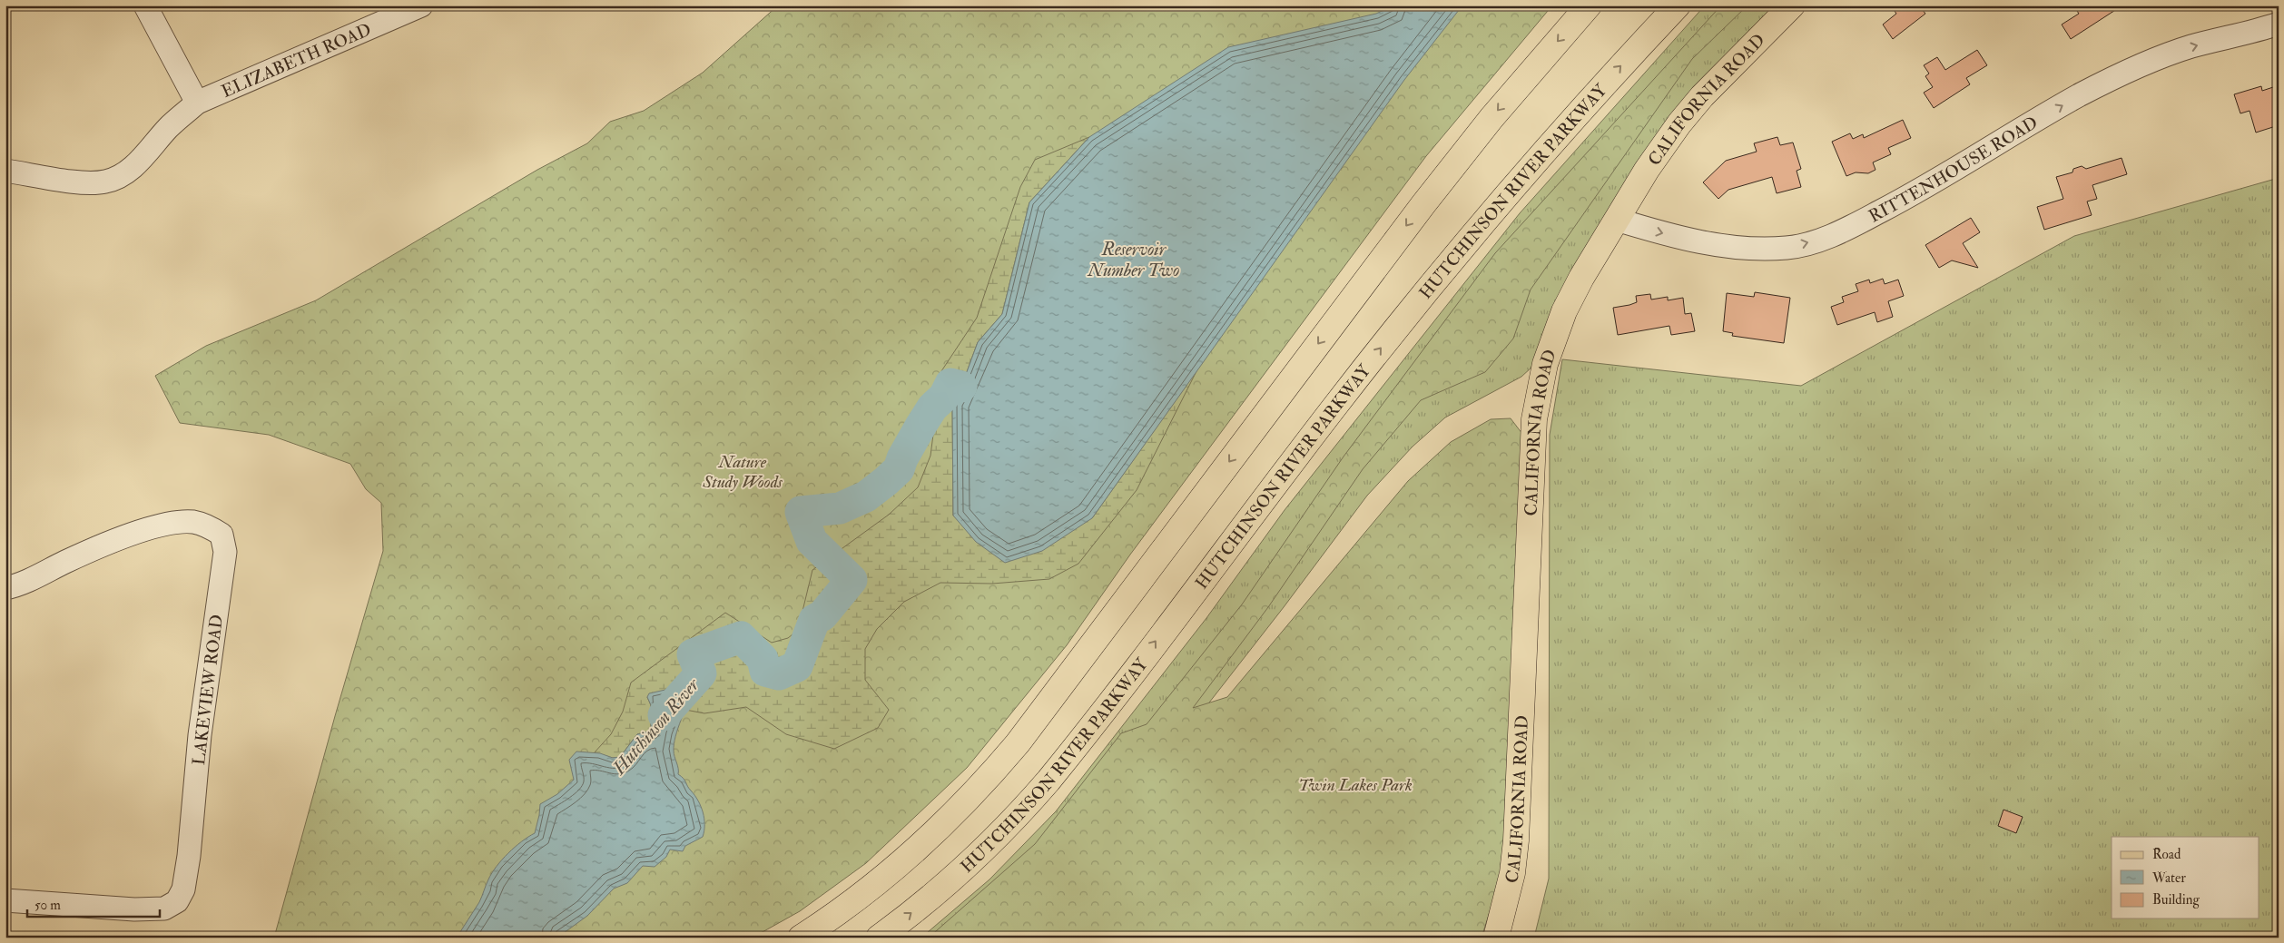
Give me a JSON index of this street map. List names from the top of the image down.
{
  "streets": {
    "main road": ["CALIFORNIA ROAD", "HUTCHINSON RIVER PARKWAY"],
    "street": ["ELIZABETH ROAD", "RITTENHOUSE ROAD", "LAKEVIEW ROAD"]
  },
  "crossings": [
    ["CALIFORNIA ROAD", "RITTENHOUSE ROAD"]
  ],
  "one_way": ["RITTENHOUSE ROAD"],
  "water": ["Reservoir Number Two", "Hutchinson River"],
  "parks": ["Nature Study Woods", "Twin Lakes Park"],
  "legend": ["Road", "Water", "Building"],
  "scale_bar": "50 m"
}
